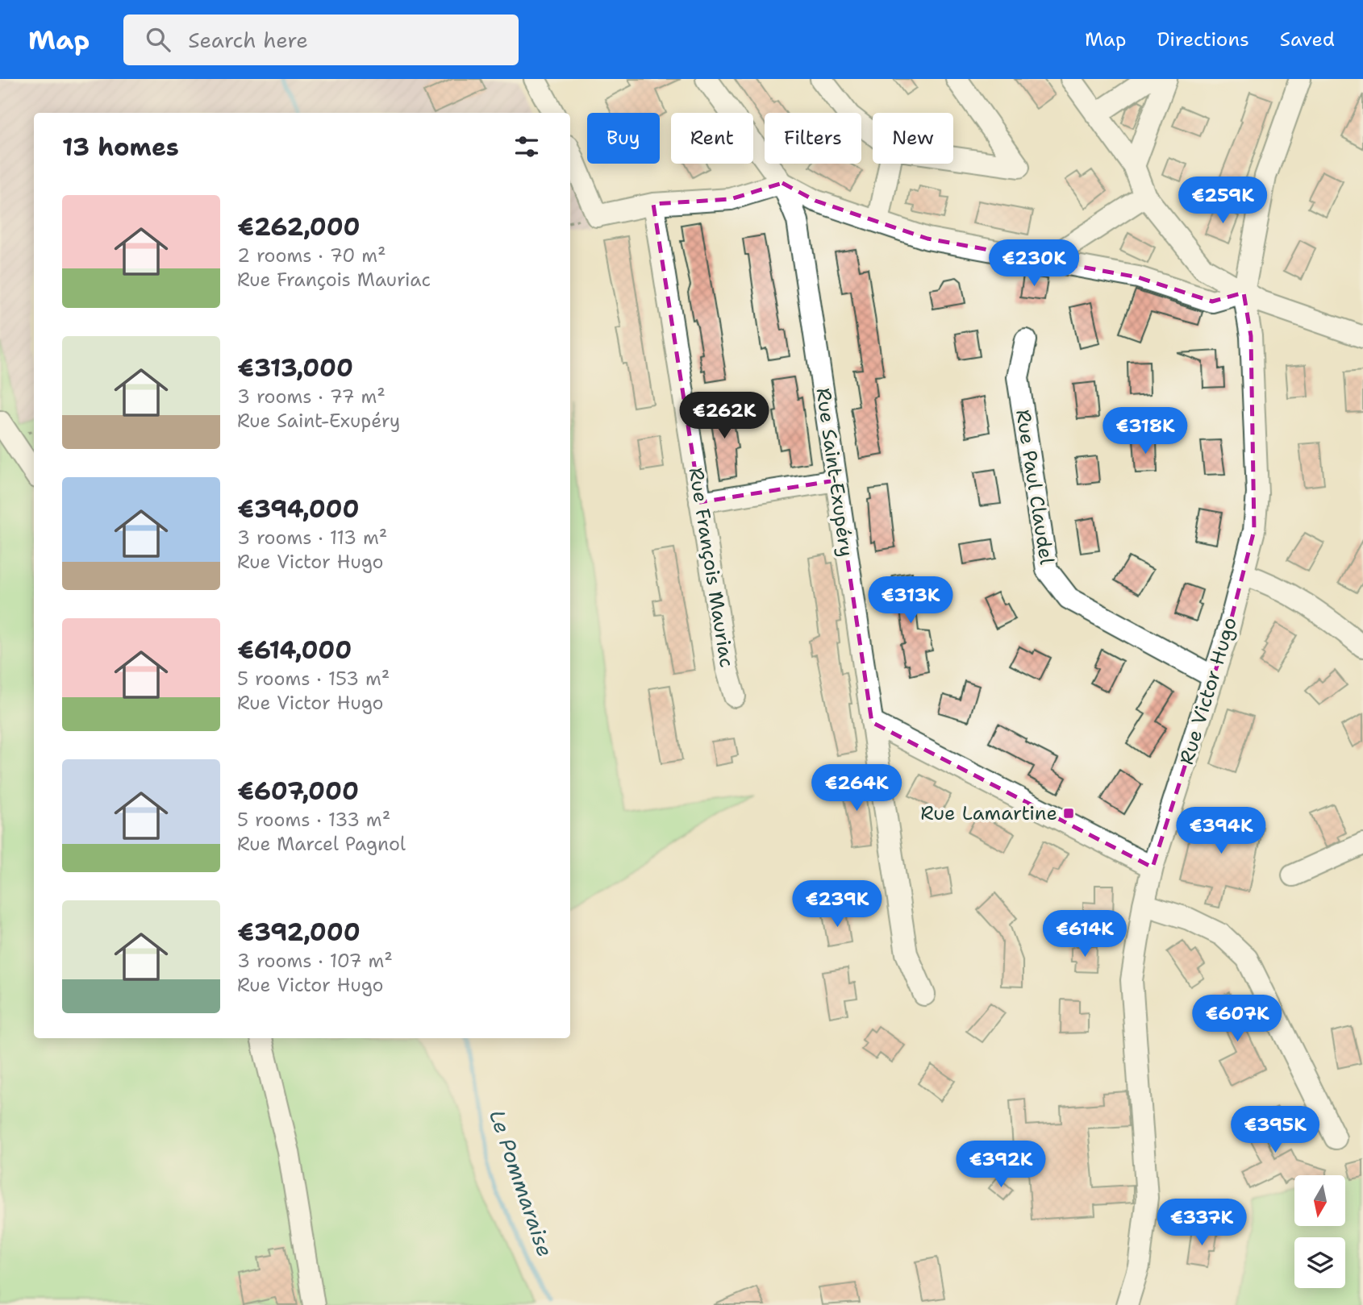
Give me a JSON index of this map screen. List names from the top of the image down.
{
  "streets": {
    "street": [
      "Rue Saint-Exupéry",
      "Rue Paul Claudel",
      "Rue François Mauriac",
      "Rue Victor Hugo"
    ]
  },
  "crossings": [
    ["Rue Paul Claudel", "Rue Victor Hugo"]
  ],
  "water": ["Le Pommaraise"],
  "places": {
    "transit": ["Rue Lamartine"]
  },
  "north": "bottom",
  "page": {
    "header": "Map",
    "search": "Search here",
    "nav": ["Map", "Directions", "Saved"],
    "chip": [
      "Buy",
      "Rent",
      "Filters",
      "New"
    ],
    "heading": "13 homes",
    "price": [
      "€259K",
      "€230K",
      "€262K",
      "€318K",
      "€313K",
      "€264K",
      "€394K",
      "€239K",
      "€614K",
      "€607K",
      "€395K",
      "€392K",
      "€337K"
    ],
    "list": [
      {
        "name": "€262,000",
        "note": "2 rooms · 70 m² · Rue François Mauriac"
      },
      {
        "name": "€313,000",
        "note": "3 rooms · 77 m² · Rue Saint-Exupéry"
      },
      {
        "name": "€394,000",
        "note": "3 rooms · 113 m² · Rue Victor Hugo"
      },
      {
        "name": "€614,000",
        "note": "5 rooms · 153 m² · Rue Victor Hugo"
      },
      {
        "name": "€607,000",
        "note": "5 rooms · 133 m² · Rue Marcel Pagnol"
      },
      {
        "name": "€392,000",
        "note": "3 rooms · 107 m² · Rue Victor Hugo"
      }
    ]
  }
}
